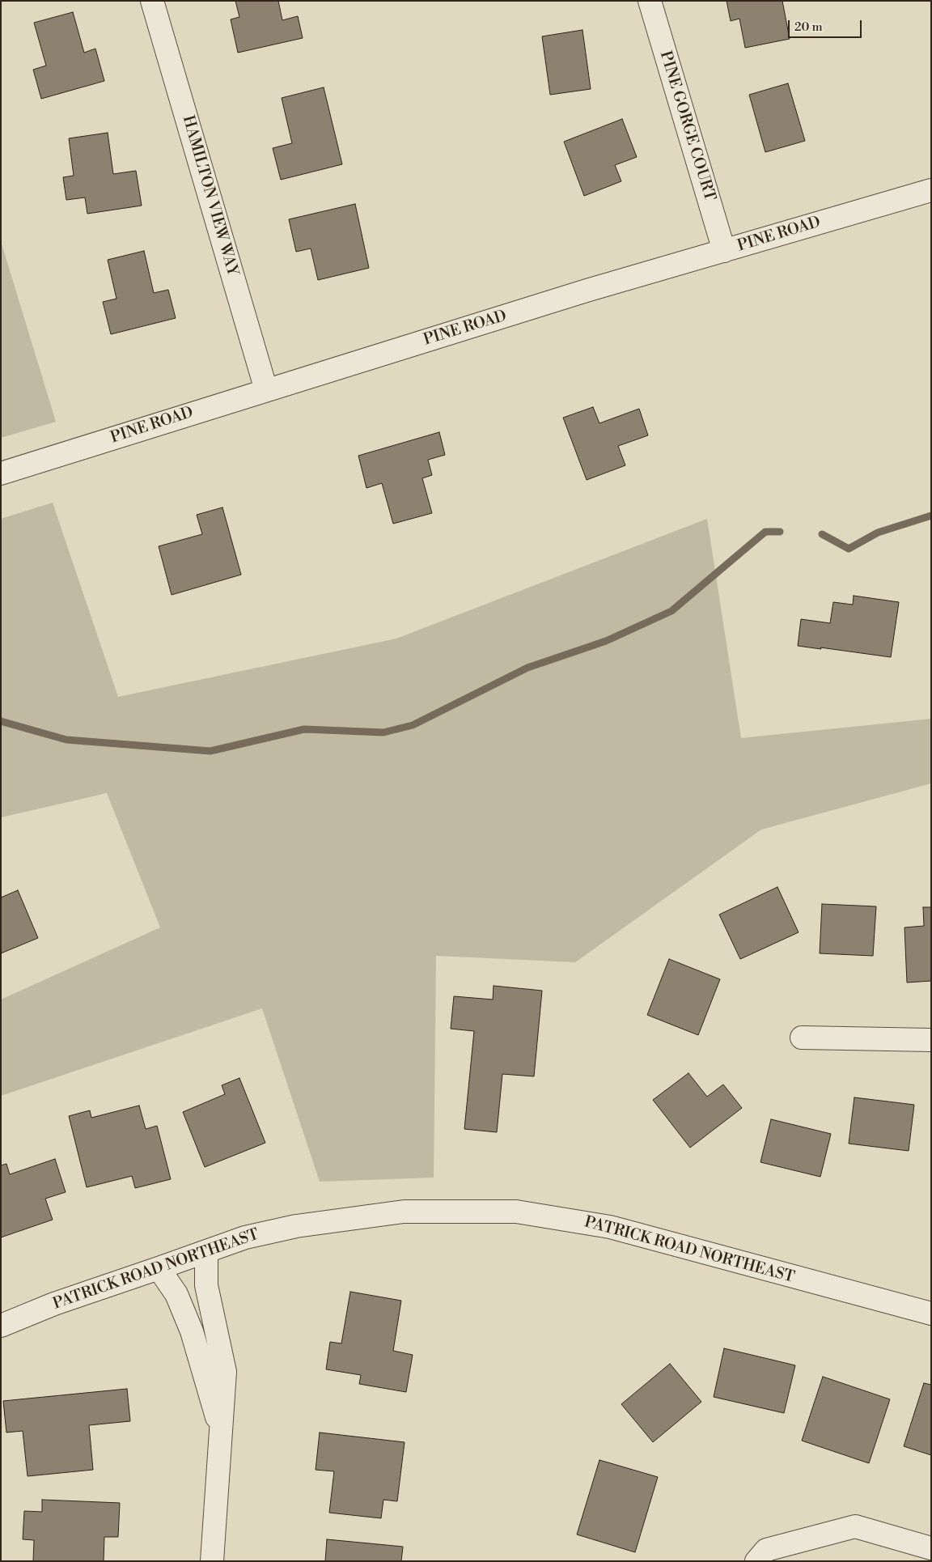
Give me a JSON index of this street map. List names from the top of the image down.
{
  "streets": {
    "street": [
      "PINE GORGE COURT",
      "HAMILTON VIEW WAY",
      "PINE ROAD",
      "PATRICK ROAD NORTHEAST"
    ]
  },
  "crossings": [
    ["PINE GORGE COURT", "PINE ROAD"],
    ["HAMILTON VIEW WAY", "PINE ROAD"]
  ],
  "scale_bar": "20 m"
}
